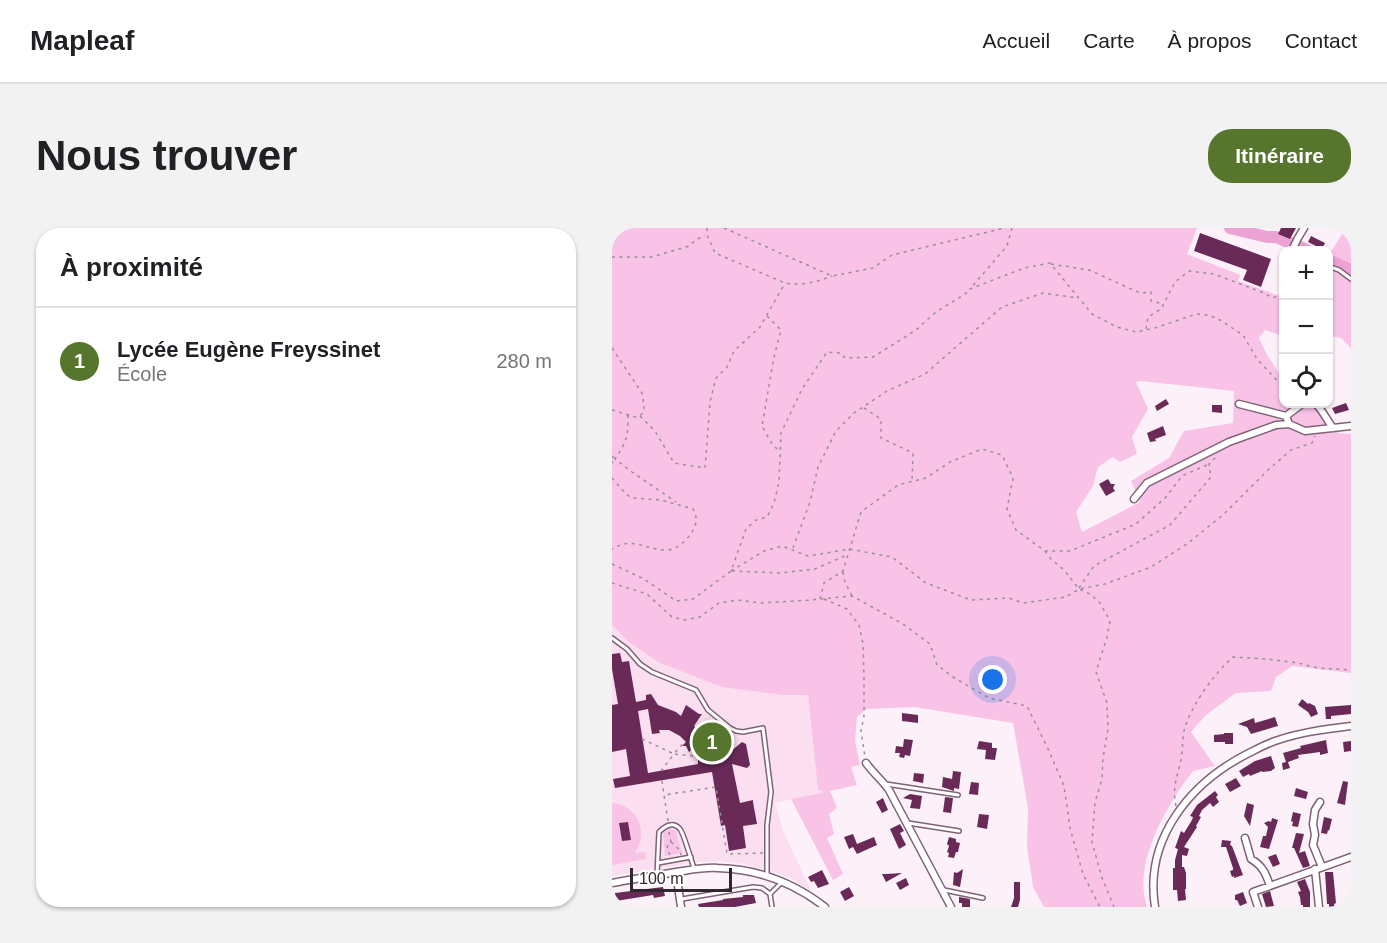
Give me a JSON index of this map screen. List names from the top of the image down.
{
  "scale_bar": "100 m",
  "page": {
    "header": "Mapleaf",
    "nav": [
      "Accueil",
      "Carte",
      "À propos",
      "Contact"
    ],
    "buttons": "Itinéraire",
    "title": "Nous trouver",
    "heading": "À proximité",
    "map_buttons": ["+", "−"],
    "list": [
      {
        "mark": "1",
        "name": "Lycée Eugène Freyssinet",
        "note": "École",
        "value": "280 m"
      }
    ],
    "pins": "1",
    "scale": "100 m"
  }
}
